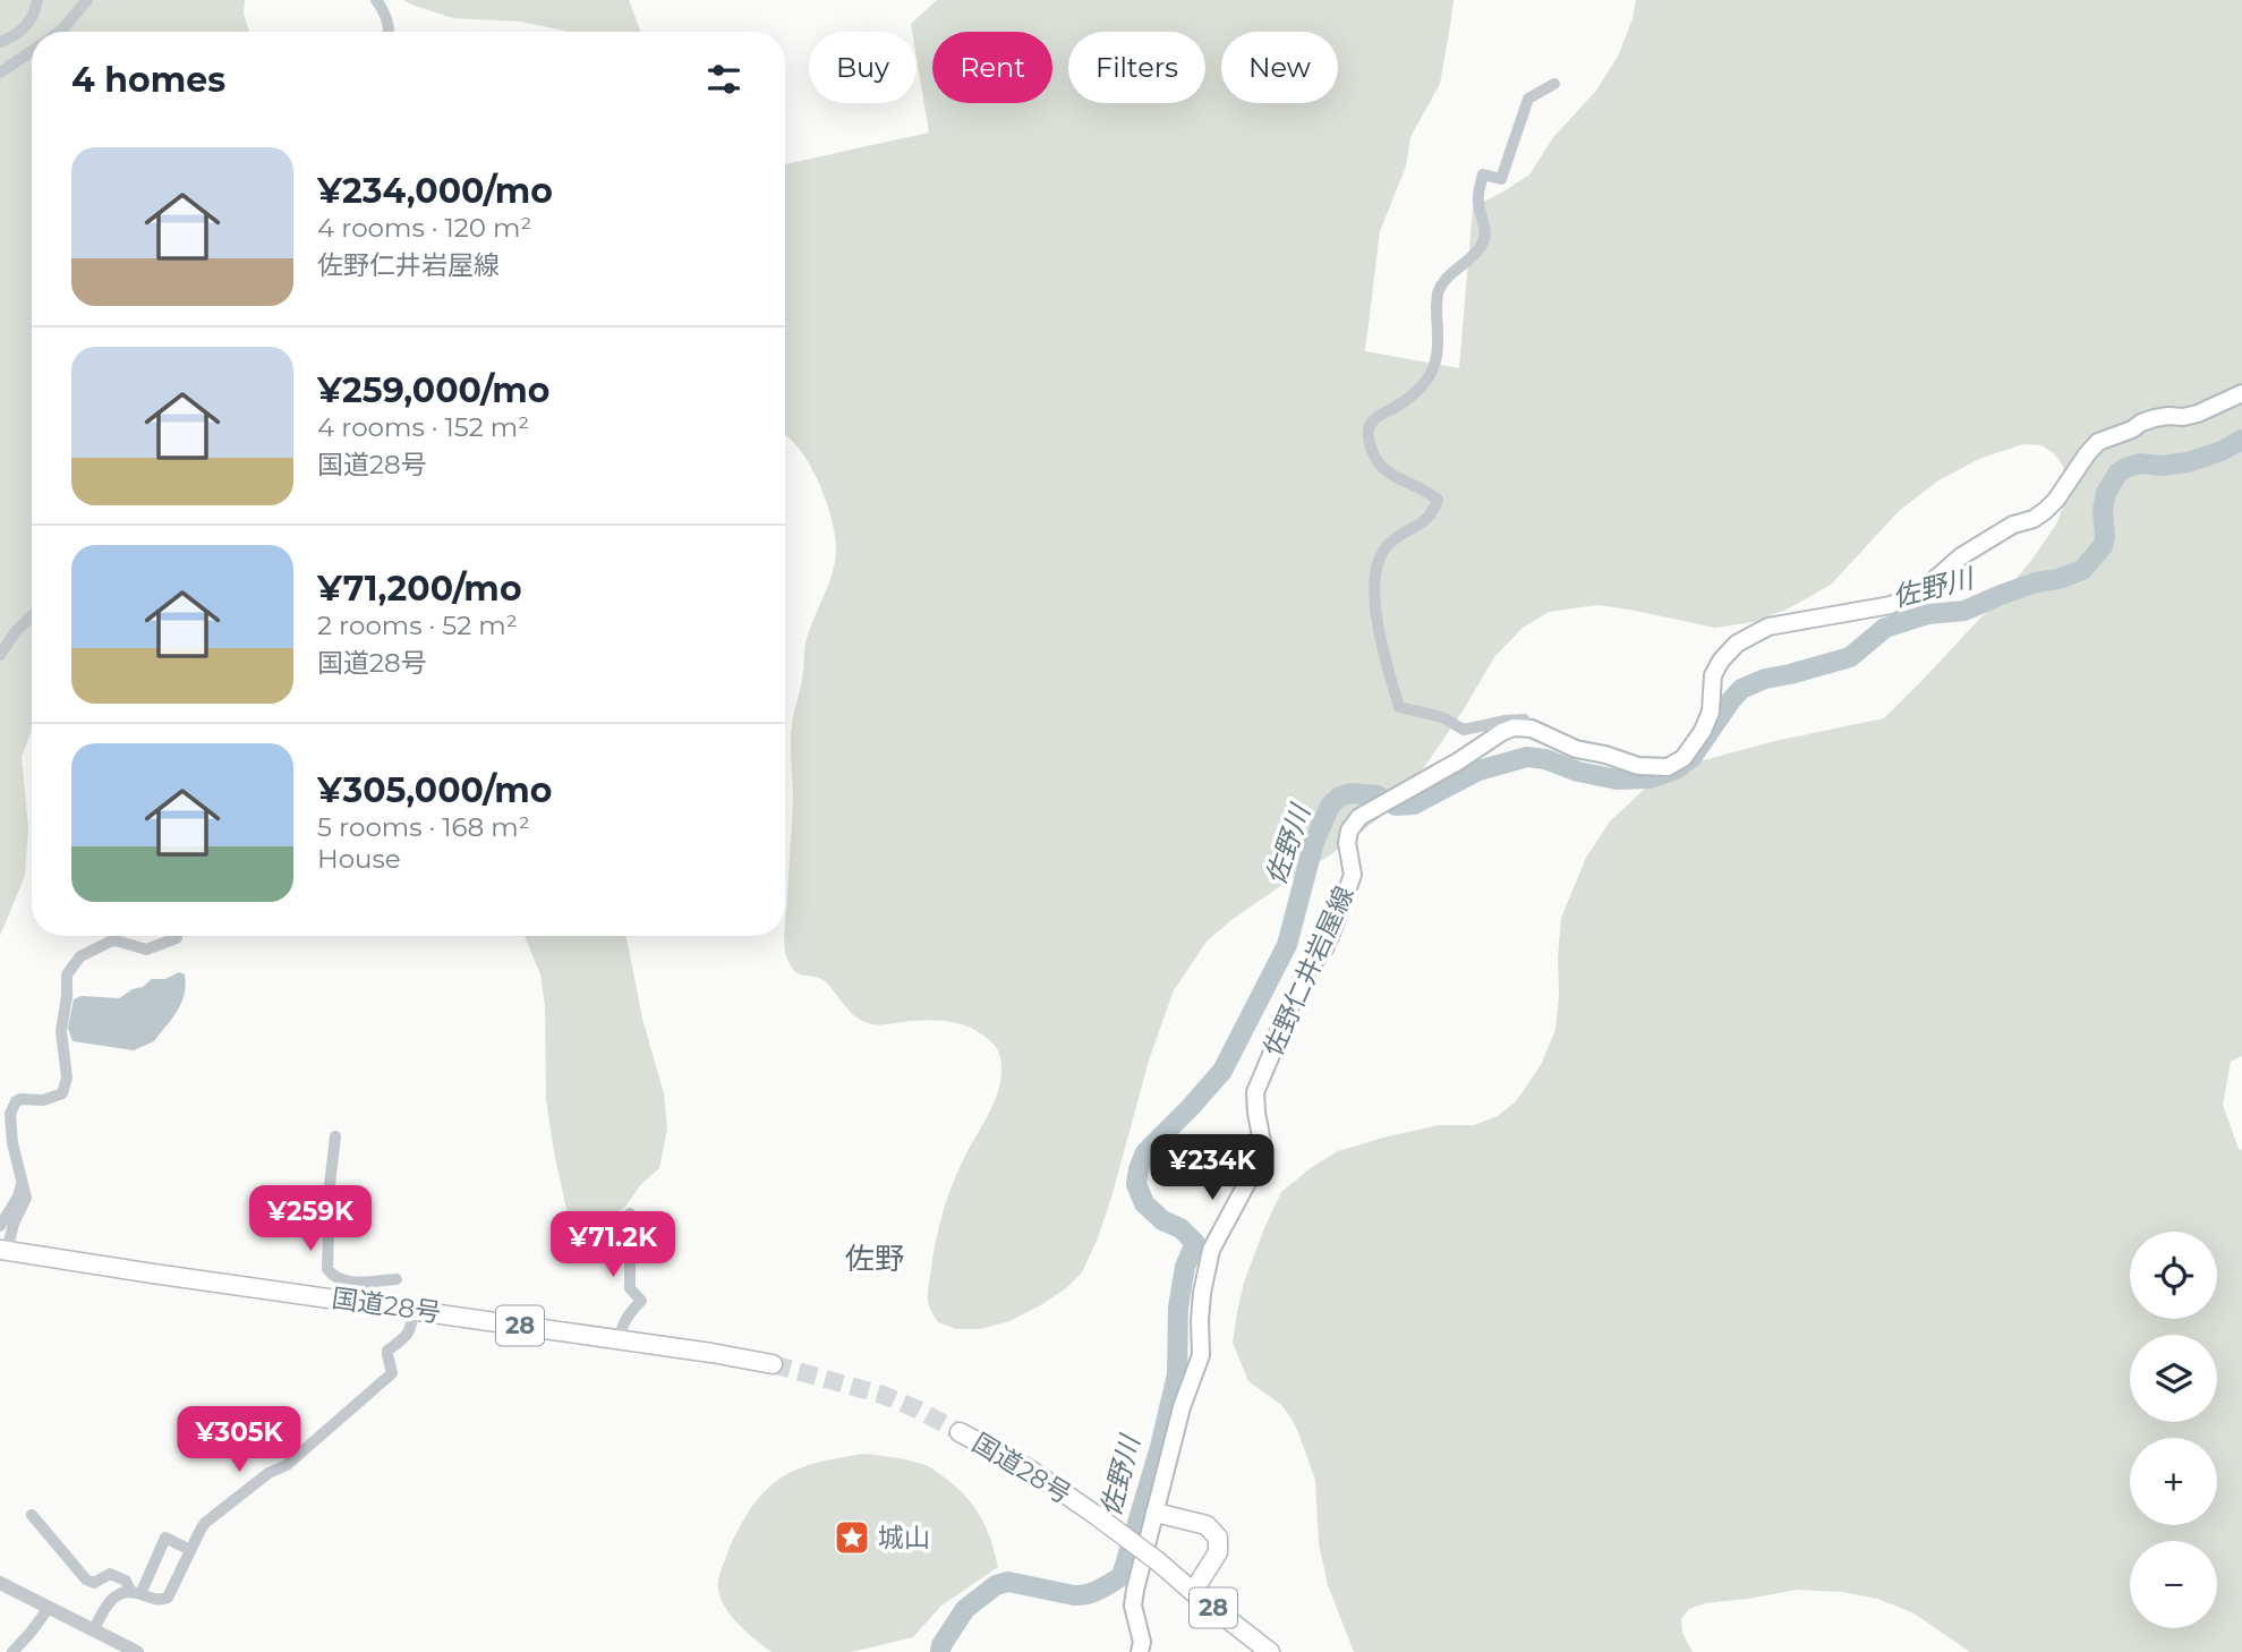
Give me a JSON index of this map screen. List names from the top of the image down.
{
  "streets": {
    "highway": ["国道28号", "28"],
    "main road": ["佐野仁井岩屋線"]
  },
  "districts": ["佐野"],
  "water": ["佐野川"],
  "places": {
    "place": ["城山"]
  },
  "page": {
    "chip": [
      "Buy",
      "Rent",
      "Filters",
      "New"
    ],
    "heading": "4 homes",
    "list": [
      {
        "name": "¥234,000/mo",
        "note": "4 rooms · 120 m² · 佐野仁井岩屋線"
      },
      {
        "name": "¥259,000/mo",
        "note": "4 rooms · 152 m² · 国道28号"
      },
      {
        "name": "¥71,200/mo",
        "note": "2 rooms · 52 m² · 国道28号"
      },
      {
        "name": "¥305,000/mo",
        "note": "5 rooms · 168 m² · House"
      }
    ],
    "price": [
      "¥234K",
      "¥259K",
      "¥71.2K",
      "¥305K"
    ],
    "map_buttons": ["+", "−"]
  }
}
